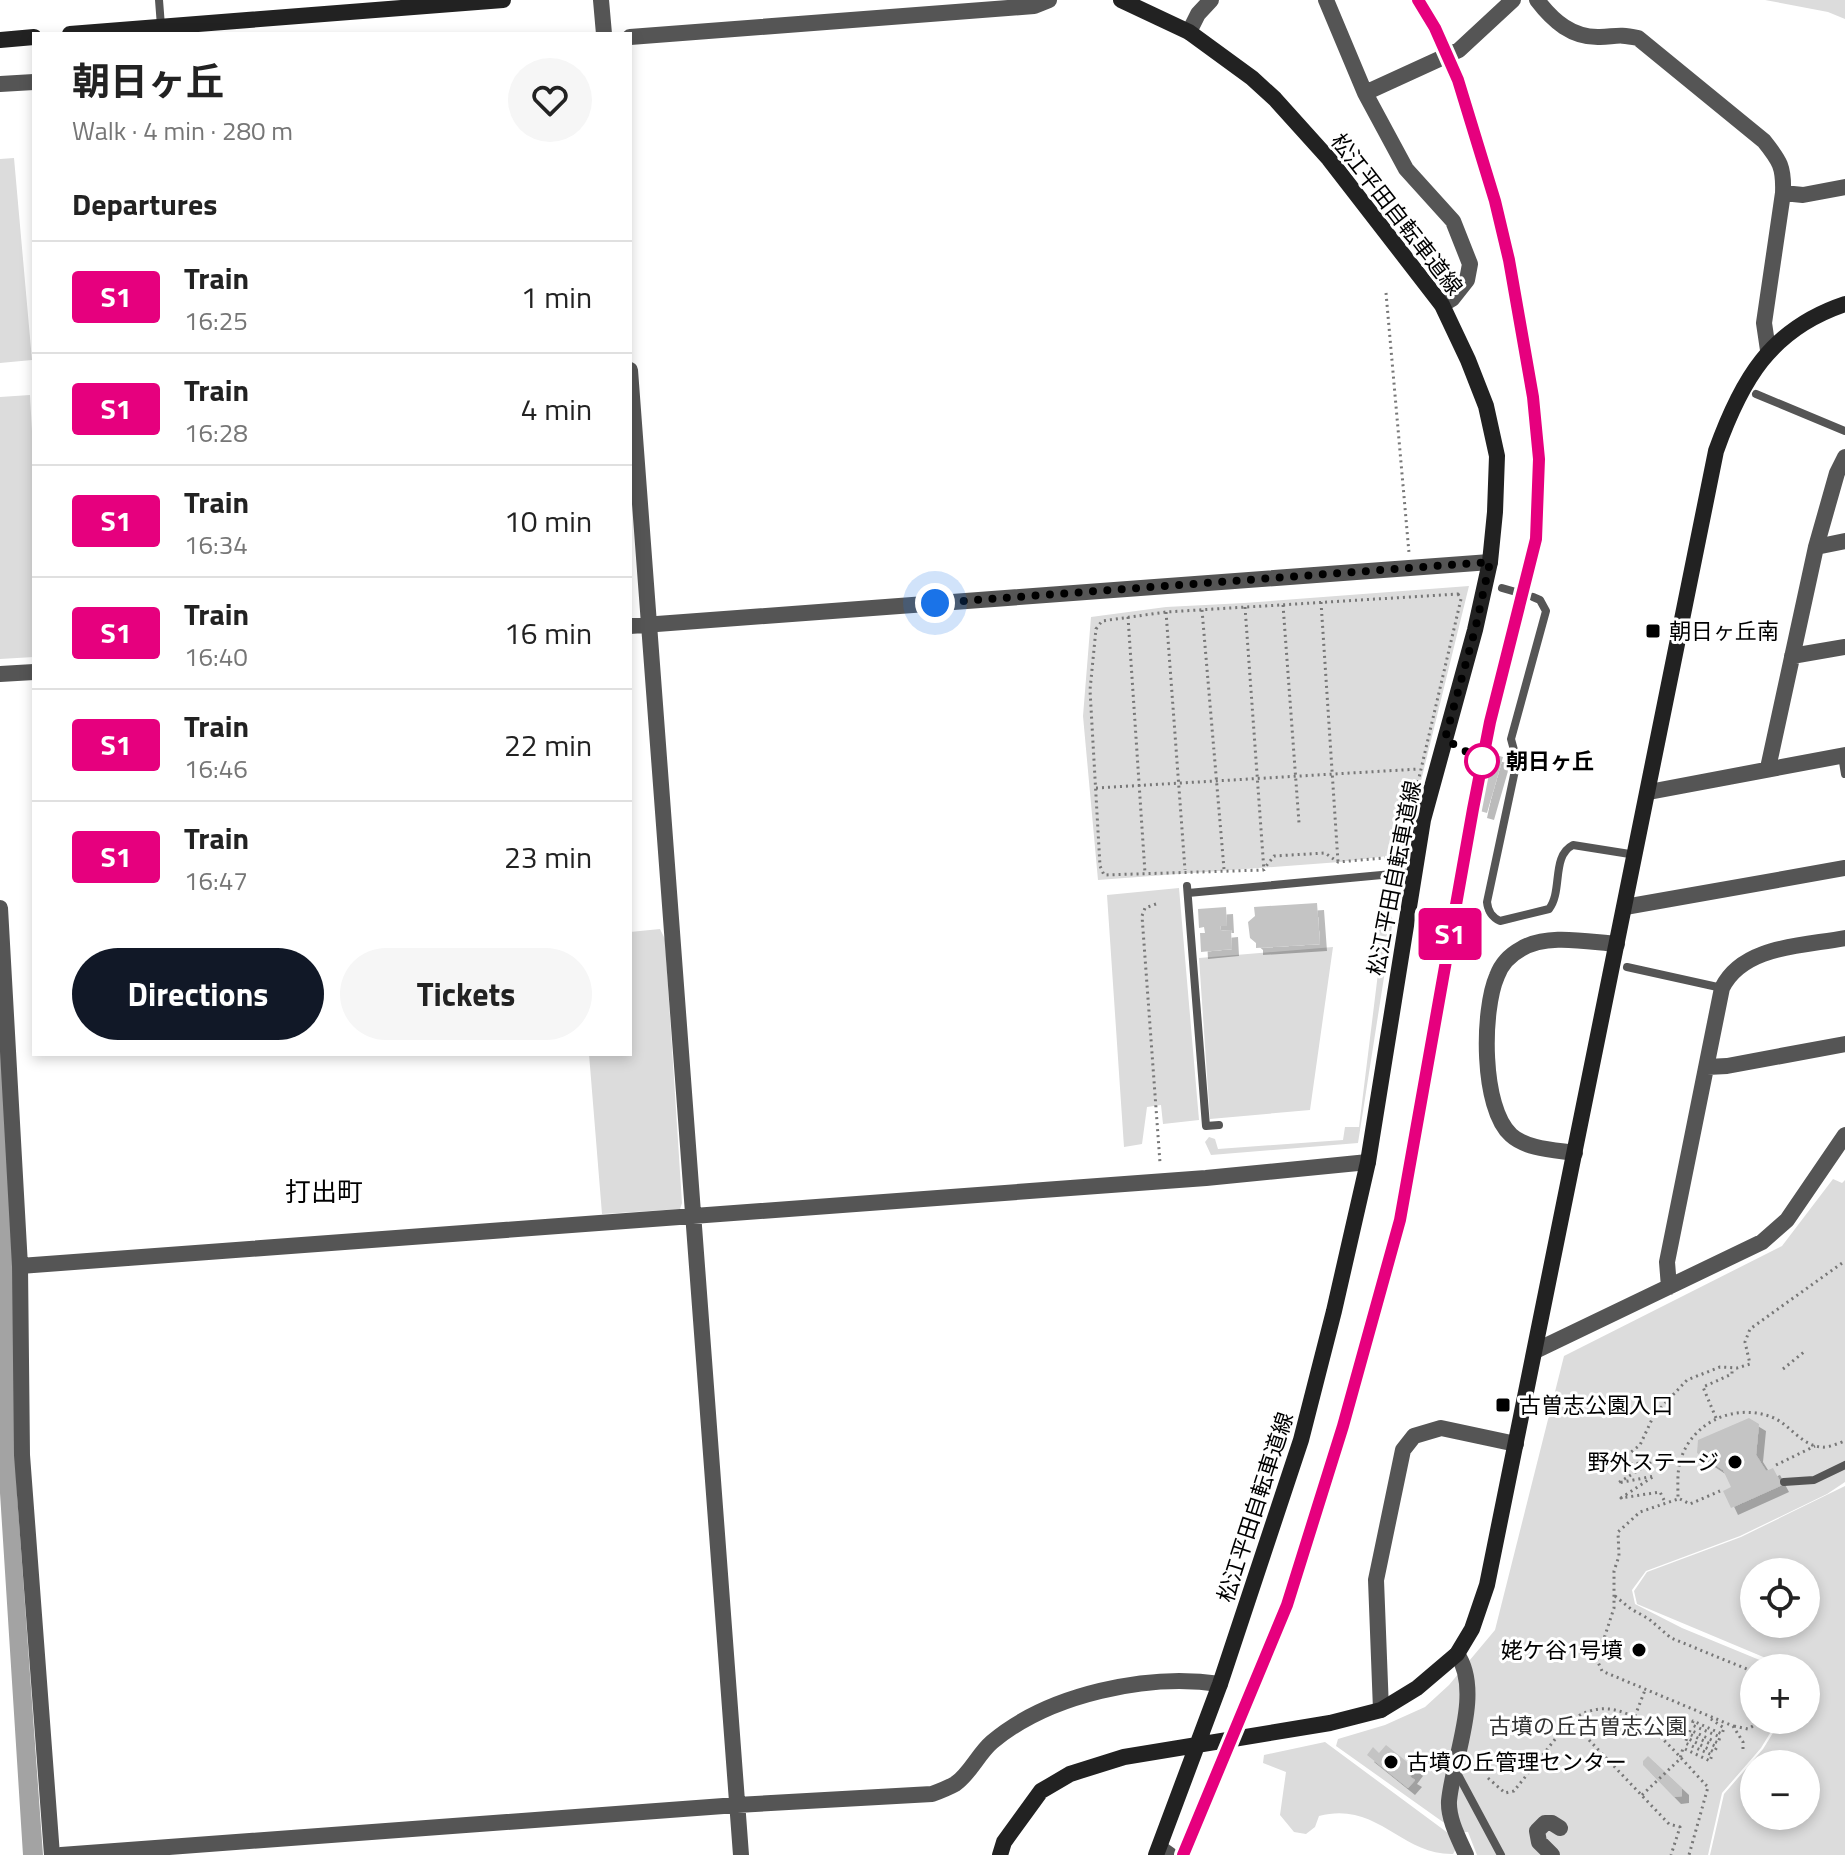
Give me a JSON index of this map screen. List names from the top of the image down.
{
  "streets": {
    "street": ["松江平田自転車道線"]
  },
  "districts": ["打出町"],
  "parks": ["古墳の丘古曽志公園"],
  "places": {
    "transit": ["朝日ヶ丘南", "古曽志公園入口"],
    "other": [
      "朝日ヶ丘",
      "野外ステージ",
      "姥ケ谷1号墳",
      "古墳の丘管理センター"
    ]
  },
  "page": {
    "on_map": "S1",
    "heading": [
      ["朝日ヶ丘", "Walk · 4 min · 280 m"],
      "Departures"
    ],
    "list": [
      {
        "mark": "S1",
        "name": "Train",
        "note": "16:25",
        "value": "1 min"
      },
      {
        "mark": "S1",
        "name": "Train",
        "note": "16:28",
        "value": "4 min"
      },
      {
        "mark": "S1",
        "name": "Train",
        "note": "16:34",
        "value": "10 min"
      },
      {
        "mark": "S1",
        "name": "Train",
        "note": "16:40",
        "value": "16 min"
      },
      {
        "mark": "S1",
        "name": "Train",
        "note": "16:46",
        "value": "22 min"
      },
      {
        "mark": "S1",
        "name": "Train",
        "note": "16:47",
        "value": "23 min"
      }
    ],
    "buttons": ["Directions", "Tickets"],
    "map_buttons": ["+", "−"]
  }
}
